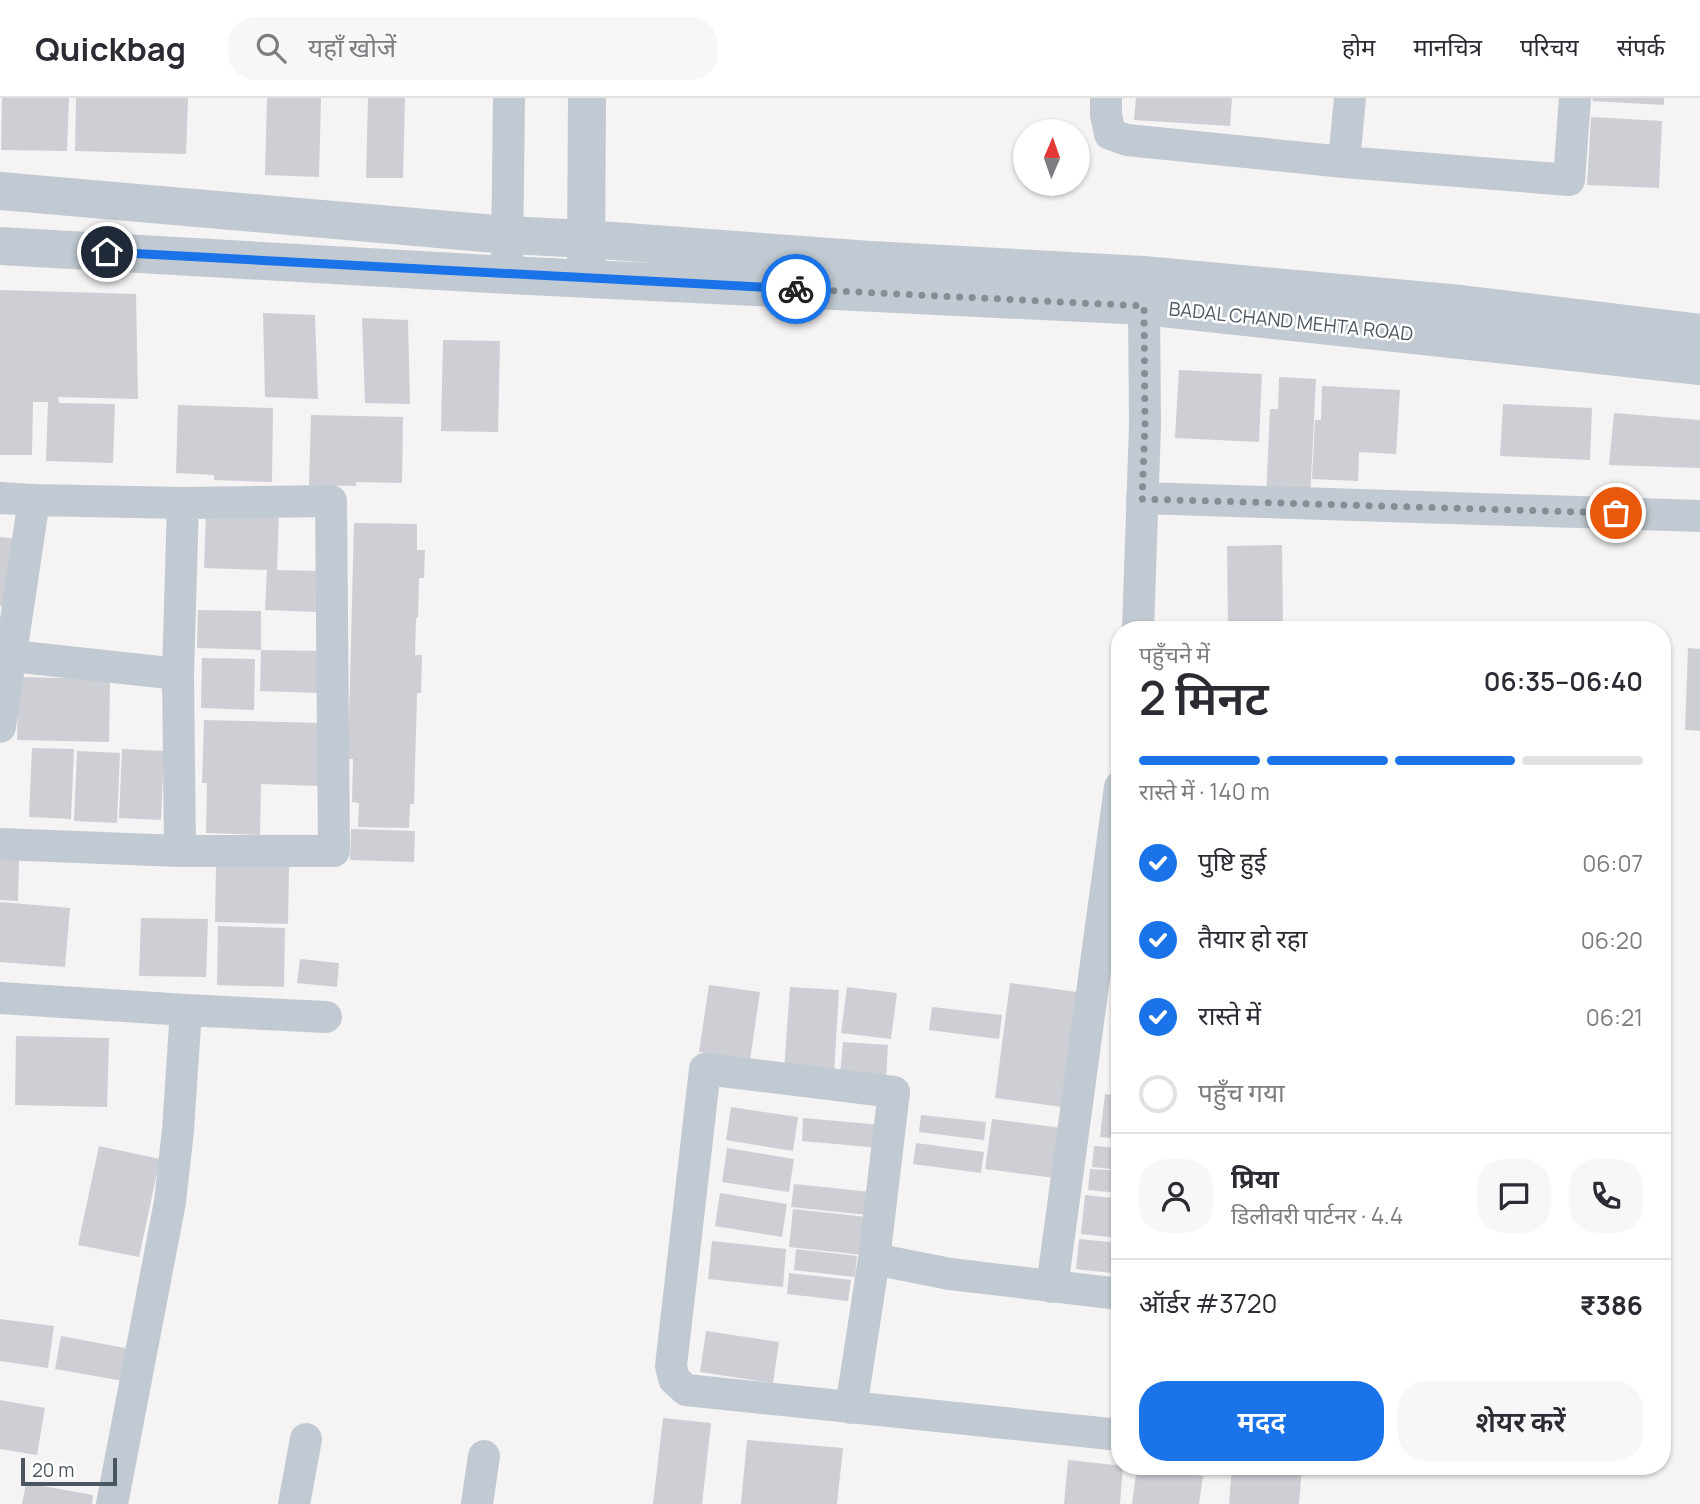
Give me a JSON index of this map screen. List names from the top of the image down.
{
  "streets": {
    "street": ["BADAL CHAND MEHTA ROAD"]
  },
  "scale_bar": "20 m",
  "north": "top",
  "page": {
    "header": "Quickbag",
    "search": "यहाँ खोजें",
    "nav": [
      "होम",
      "मानचित्र",
      "परिचय",
      "संपर्क"
    ],
    "heading": ["2 मिनट", "पहुँचने में", "06:35–06:40"],
    "panel": [
      "प्रिया",
      "डिलीवरी पार्टनर · 4.4",
      "ऑर्डर #3720",
      "₹386"
    ],
    "bar": "रास्ते में · 140 m",
    "list": [
      ["पुष्टि हुई", "06:07"],
      ["तैयार हो रहा", "06:20"],
      ["रास्ते में", "06:21"],
      "पहुँच गया"
    ],
    "buttons": ["मदद", "शेयर करें"],
    "scale": "20 m"
  }
}
